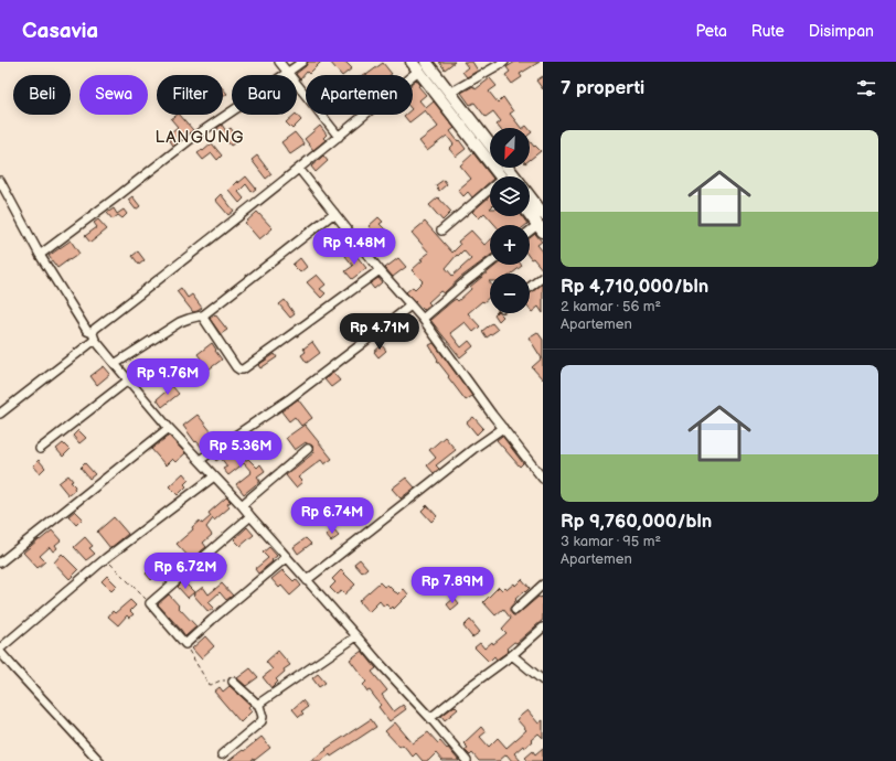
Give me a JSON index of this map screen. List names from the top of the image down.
{
  "districts": ["LANGUNG"],
  "north": "bottom left",
  "page": {
    "header": "Casavia",
    "nav": ["Peta", "Rute", "Disimpan"],
    "heading": "7 properti",
    "chip": [
      "Beli",
      "Sewa",
      "Filter",
      "Baru",
      "Apartemen"
    ],
    "list": [
      {
        "name": "Rp 4,710,000/bln",
        "note": "2 kamar · 56 m² · Apartemen"
      },
      {
        "name": "Rp 9,760,000/bln",
        "note": "3 kamar · 95 m² · Apartemen"
      }
    ],
    "map_buttons": ["+", "−"],
    "price": [
      "Rp 9.48M",
      "Rp 4.71M",
      "Rp 9.76M",
      "Rp 5.36M",
      "Rp 6.74M",
      "Rp 6.72M",
      "Rp 7.89M"
    ]
  }
}
